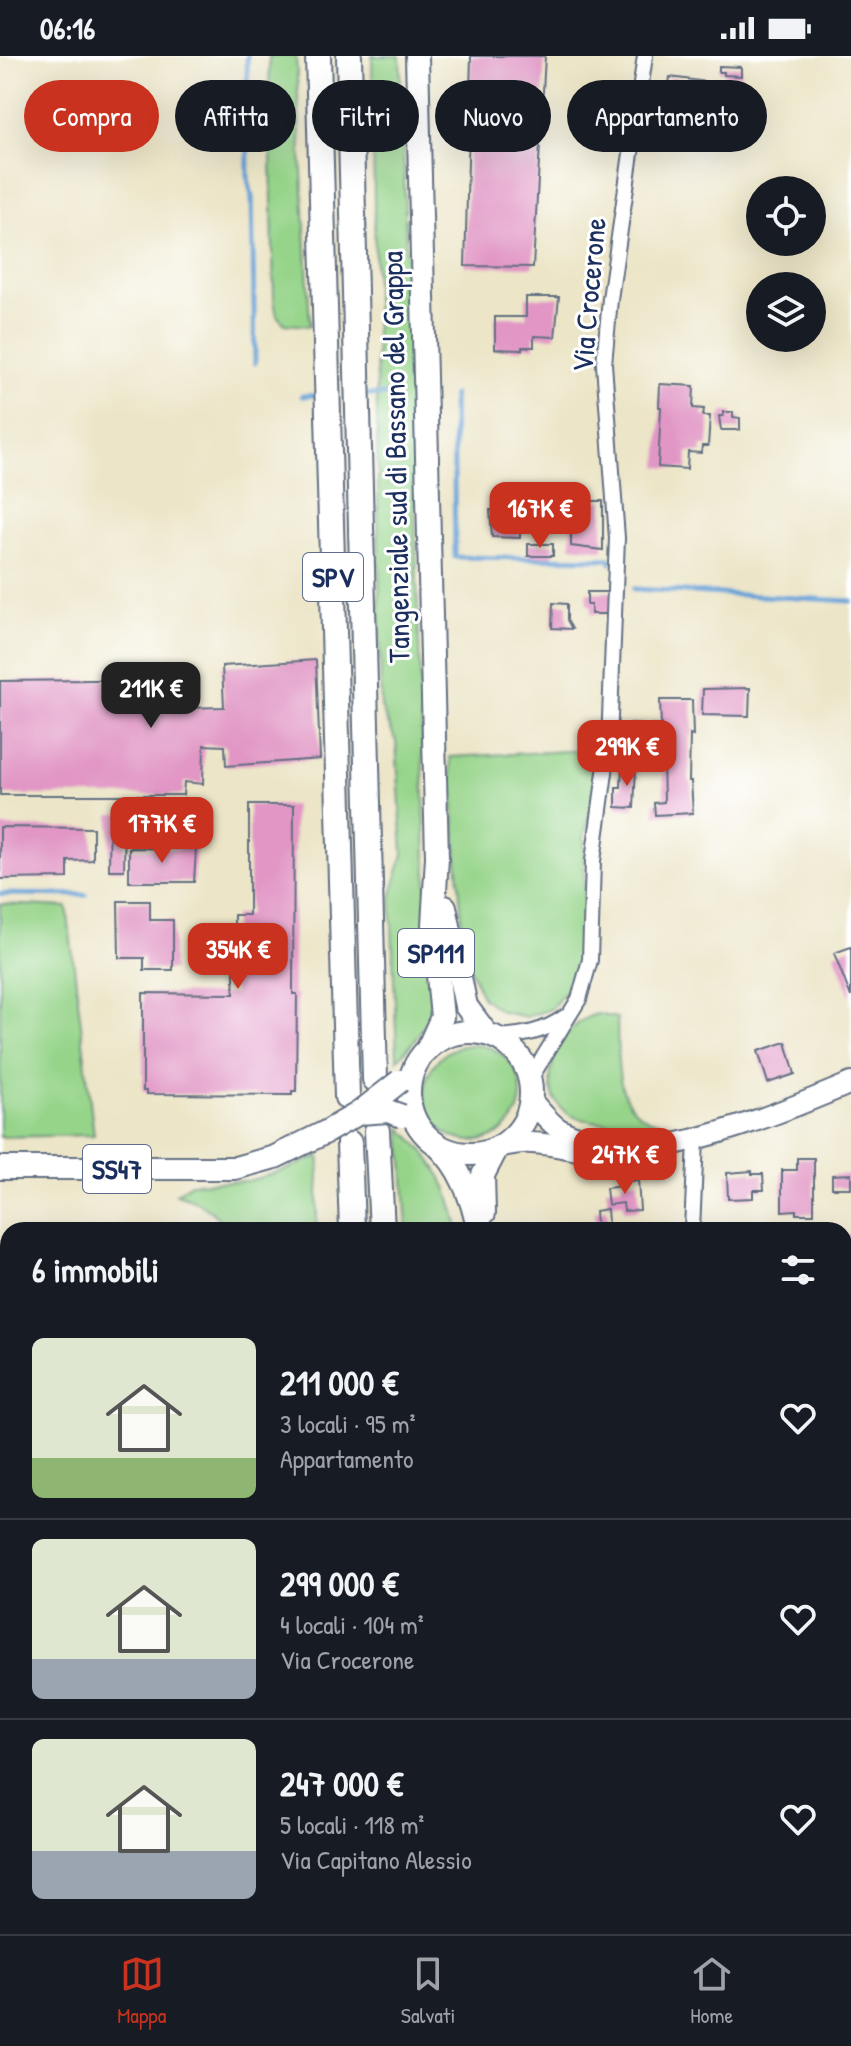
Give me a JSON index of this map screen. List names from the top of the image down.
{
  "streets": {
    "highway": ["SPV"],
    "main road": ["Tangenziale sud di Bassano del Grappa", "SP111", "SS47"],
    "street": ["Via Crocerone"]
  },
  "crossings": [
    ["Via Crocerone", "Tangenziale sud di Bassano del Grappa"],
    ["Via Crocerone", "SS47"],
    ["Tangenziale sud di Bassano del Grappa", "SS47"],
    ["SPV", "SS47"]
  ],
  "page": {
    "status": "06:16",
    "chip": [
      "Compra",
      "Affitta",
      "Filtri",
      "Nuovo",
      "Appartamento"
    ],
    "price": [
      "167K €",
      "211K €",
      "299K €",
      "177K €",
      "354K €",
      "247K €"
    ],
    "heading": "6 immobili",
    "list": [
      {
        "name": "211 000 €",
        "note": "3 locali · 95 m² · Appartamento"
      },
      {
        "name": "299 000 €",
        "note": "4 locali · 104 m² · Via Crocerone"
      },
      {
        "name": "247 000 €",
        "note": "5 locali · 118 m² · Via Capitano Alessio"
      }
    ],
    "tabs": ["Mappa", "Salvati", "Home"]
  }
}
